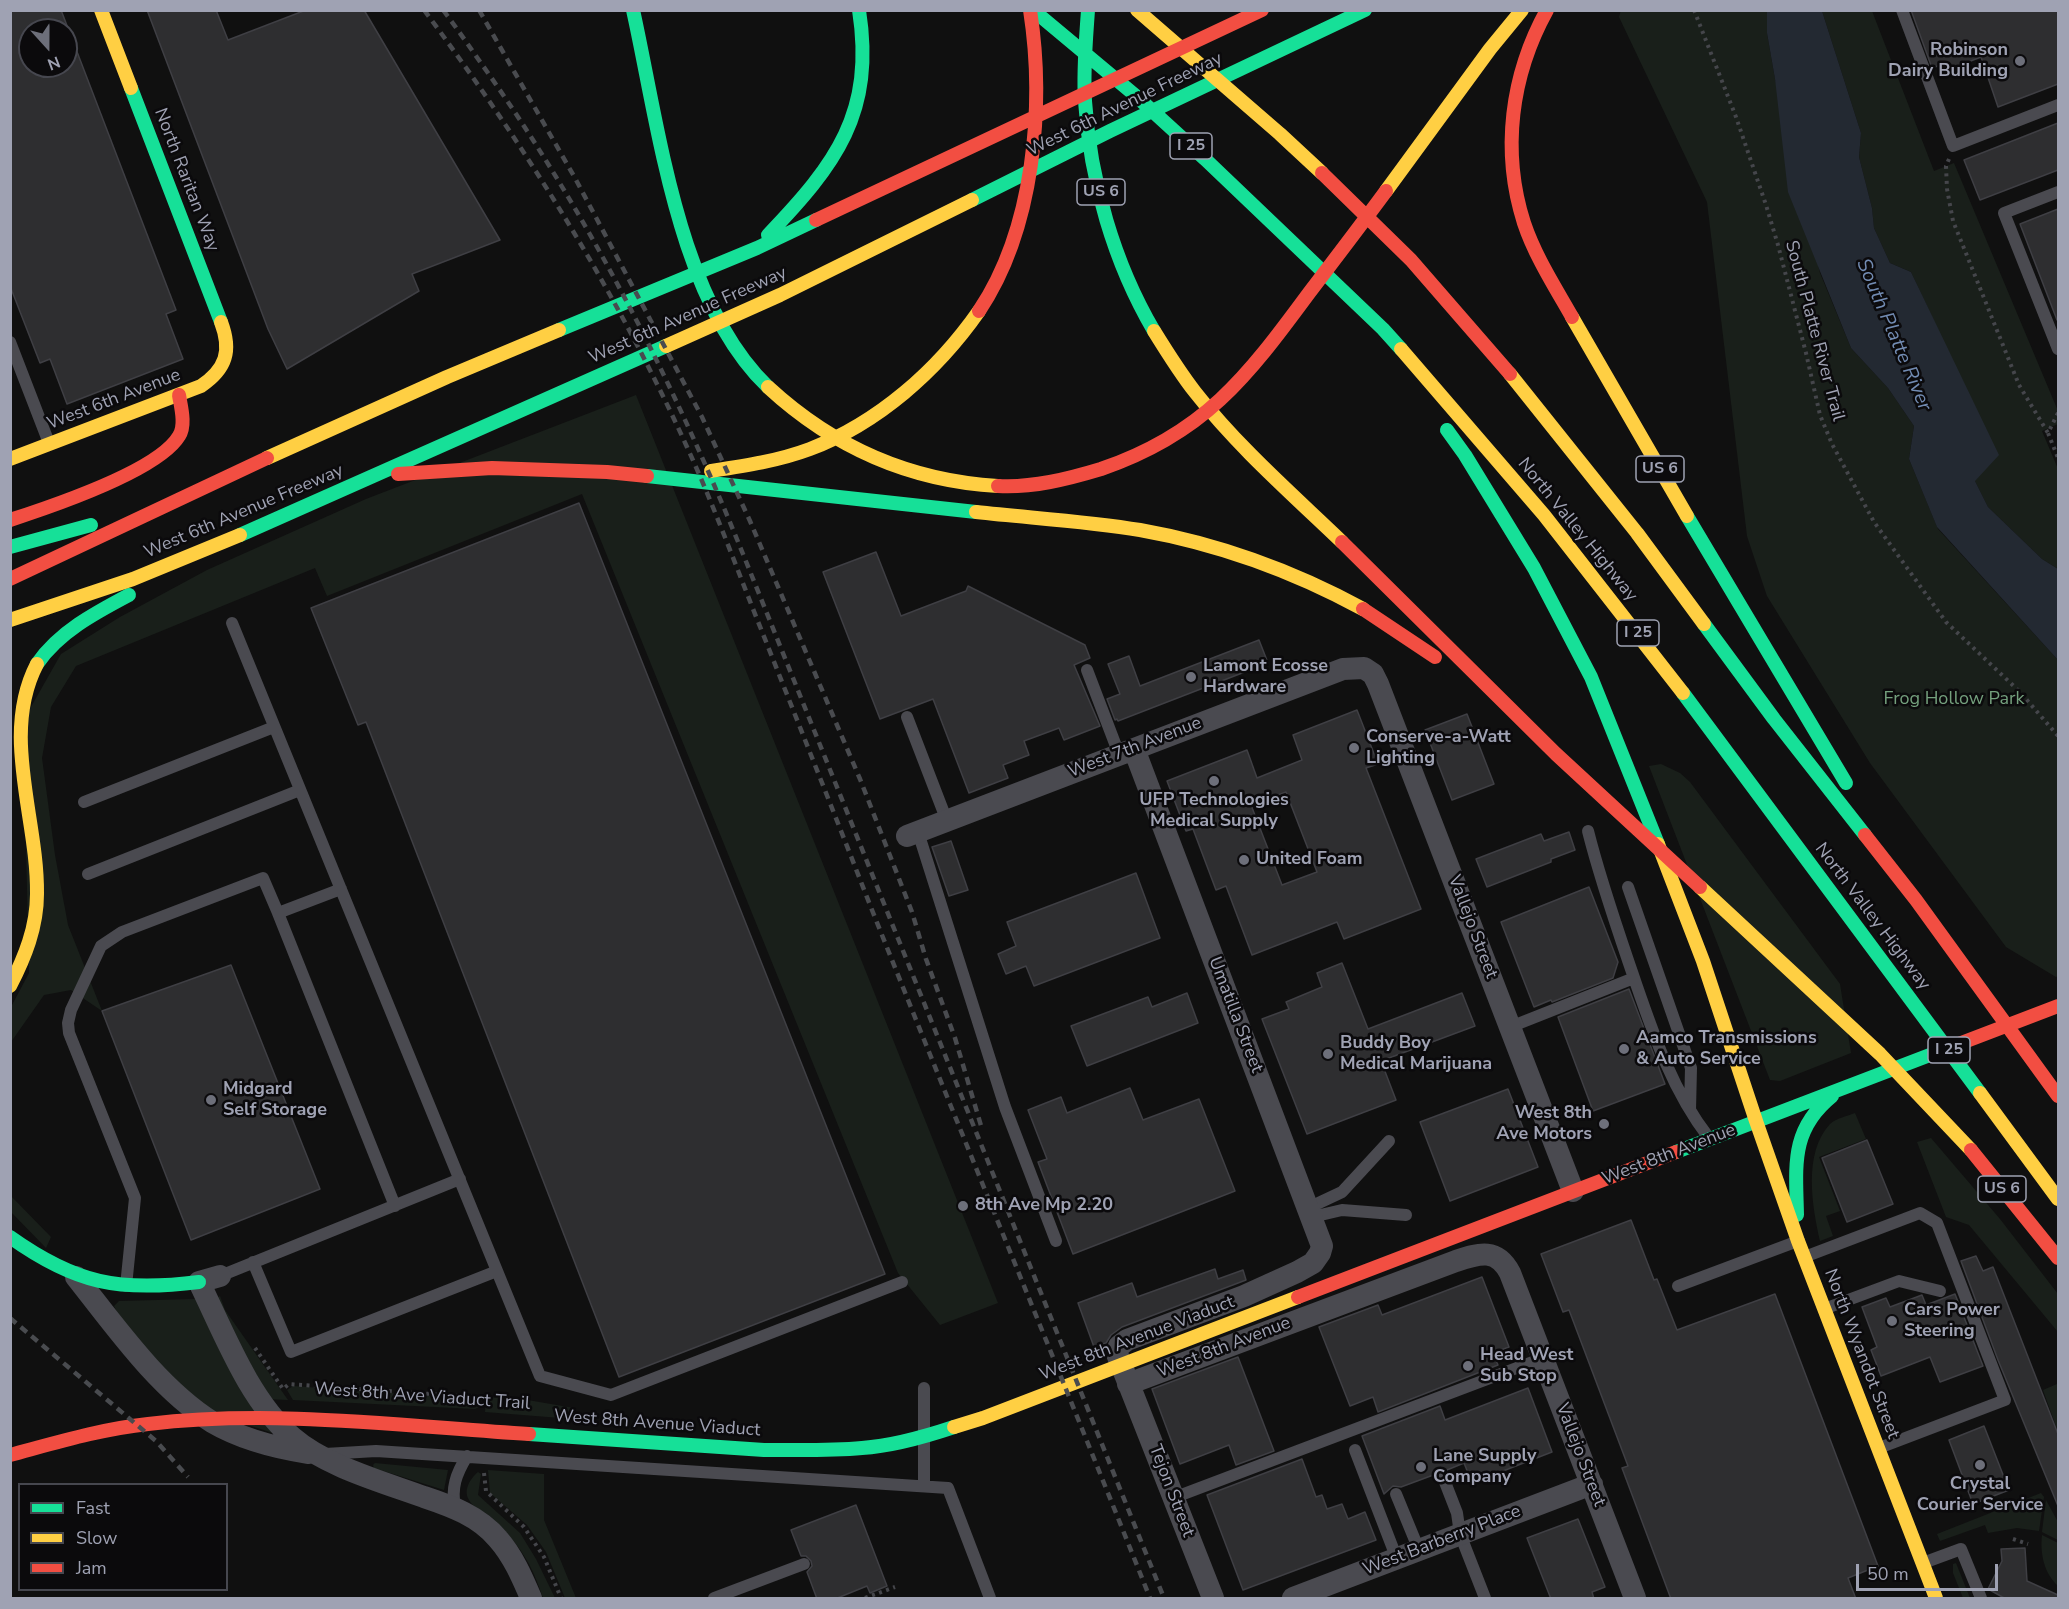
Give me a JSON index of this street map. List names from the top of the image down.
{
  "streets": {
    "main road": [
      "West 6th Avenue Freeway",
      "I 25",
      "North Raritan Way",
      "US 6",
      "West 6th Avenue",
      "North Valley Highway",
      "West 8th Avenue",
      "West 8th Avenue Viaduct",
      "North Wyandot Street"
    ],
    "street": [
      "West 7th Avenue",
      "Vallejo Street",
      "Umatilla Street",
      "Tejon Street",
      "West Barberry Place"
    ],
    "path": ["South Platte River Trail"]
  },
  "crossings": [
    ["North Raritan Way", "West 6th Avenue"],
    ["West 7th Avenue", "Vallejo Street"],
    ["West 7th Avenue", "Umatilla Street"],
    ["Vallejo Street", "West 8th Avenue"],
    ["Vallejo Street", "West Barberry Place"],
    ["Umatilla Street", "Tejon Street"],
    ["West 8th Avenue", "West 8th Avenue Viaduct"],
    ["West 8th Avenue", "North Wyandot Street"],
    ["West 8th Avenue", "Tejon Street"]
  ],
  "water": ["South Platte River"],
  "parks": ["Frog Hollow Park"],
  "places": [
    "Robinson Dairy Building",
    "Lamont Ecosse Hardware",
    "Conserve-a-Watt Lighting",
    "UFP Technologies Medical Supply",
    "United Foam",
    "Aamco Transmissions & Auto Service",
    "Buddy Boy Medical Marijuana",
    "Midgard Self Storage",
    "West 8th Ave Motors",
    "8th Ave Mp 2.20",
    "Cars Power Steering",
    "Head West Sub Stop",
    "Crystal Courier Service",
    "Lane Supply Company"
  ],
  "legend": ["Fast", "Slow", "Jam"],
  "scale_bar": "50 m",
  "north": "bottom"
}
